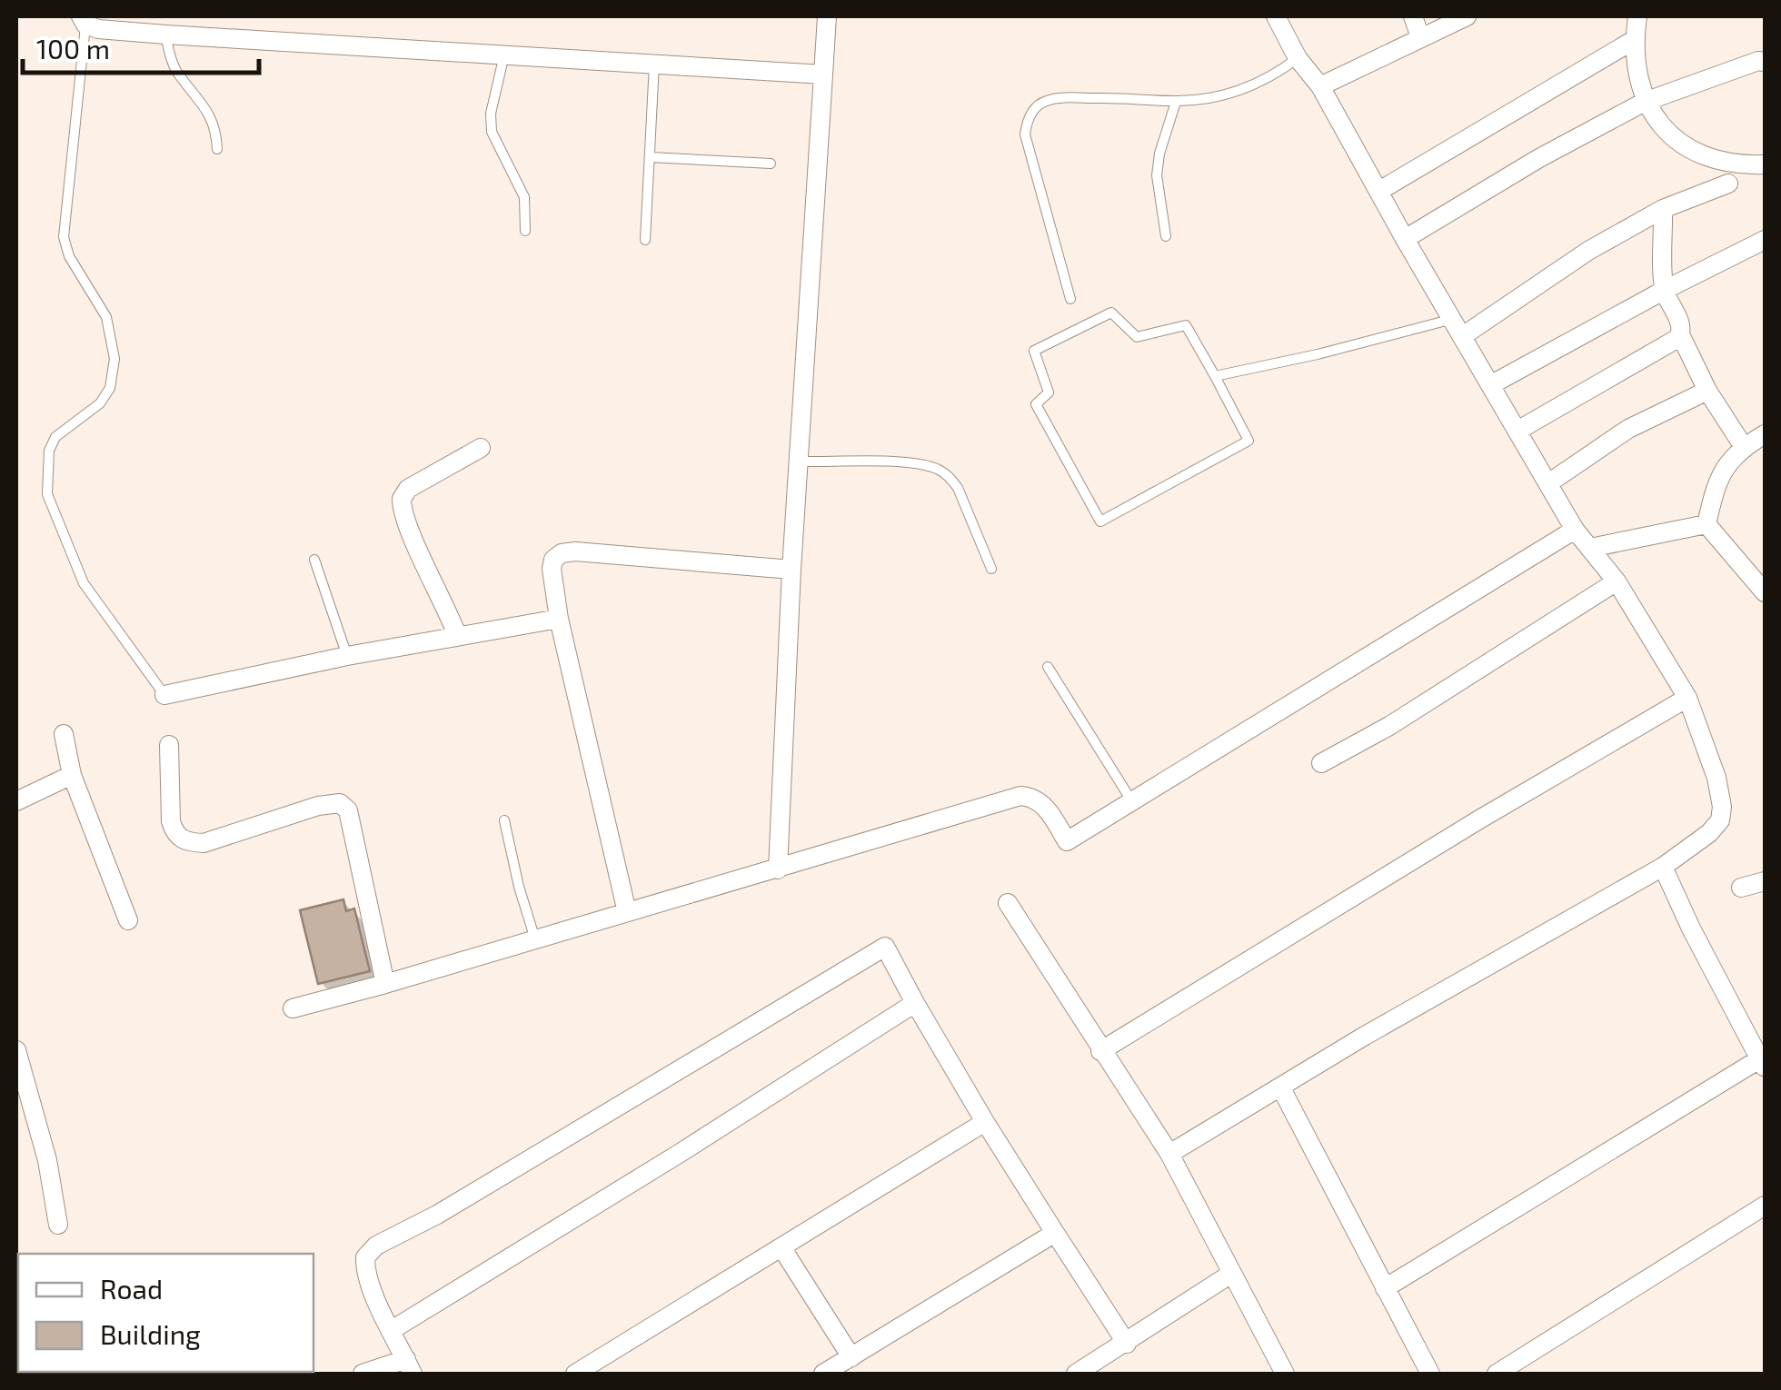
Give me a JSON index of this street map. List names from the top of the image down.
{
  "legend": ["Road", "Building"],
  "scale_bar": "100 m"
}
